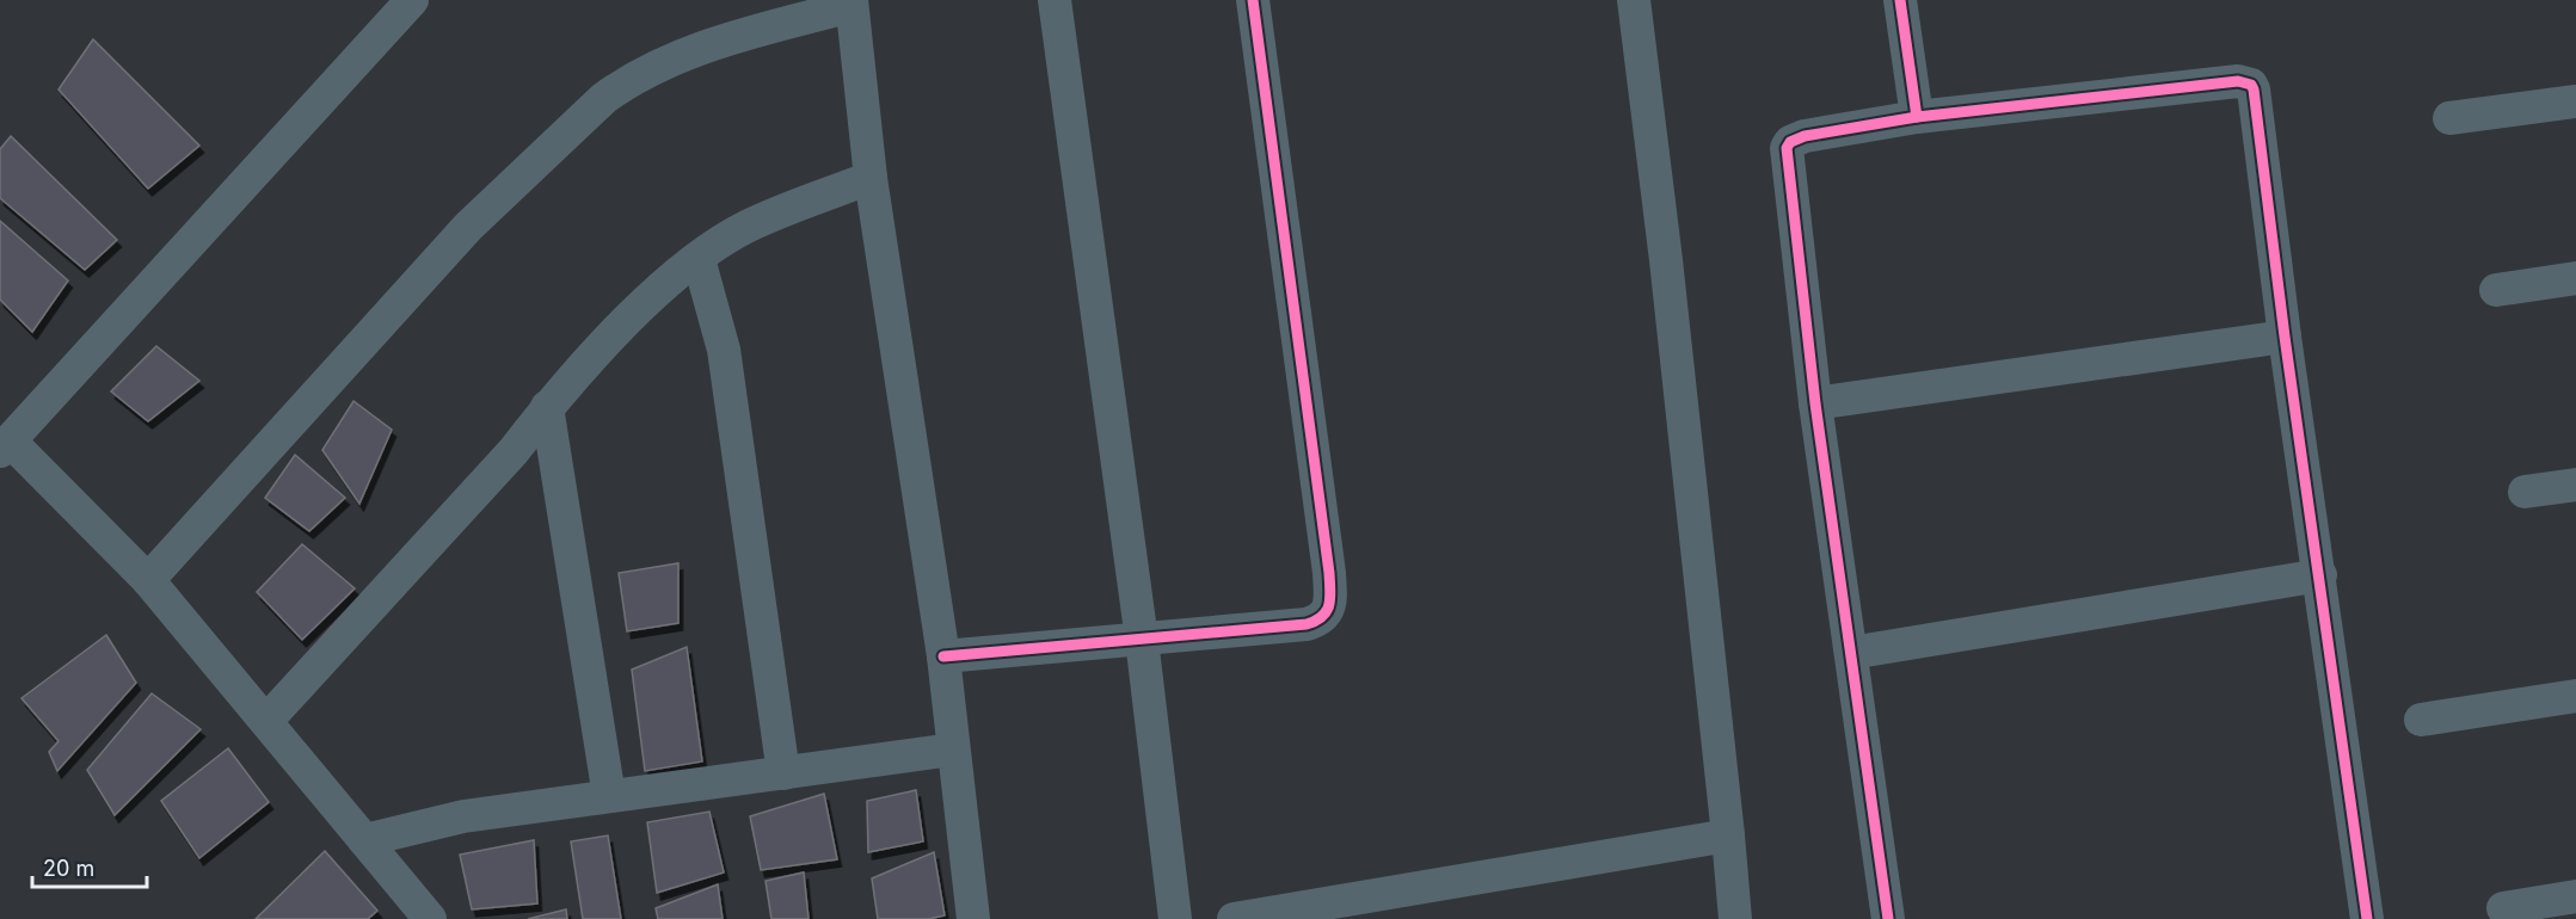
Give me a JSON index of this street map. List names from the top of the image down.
{
  "scale_bar": "20 m"
}
